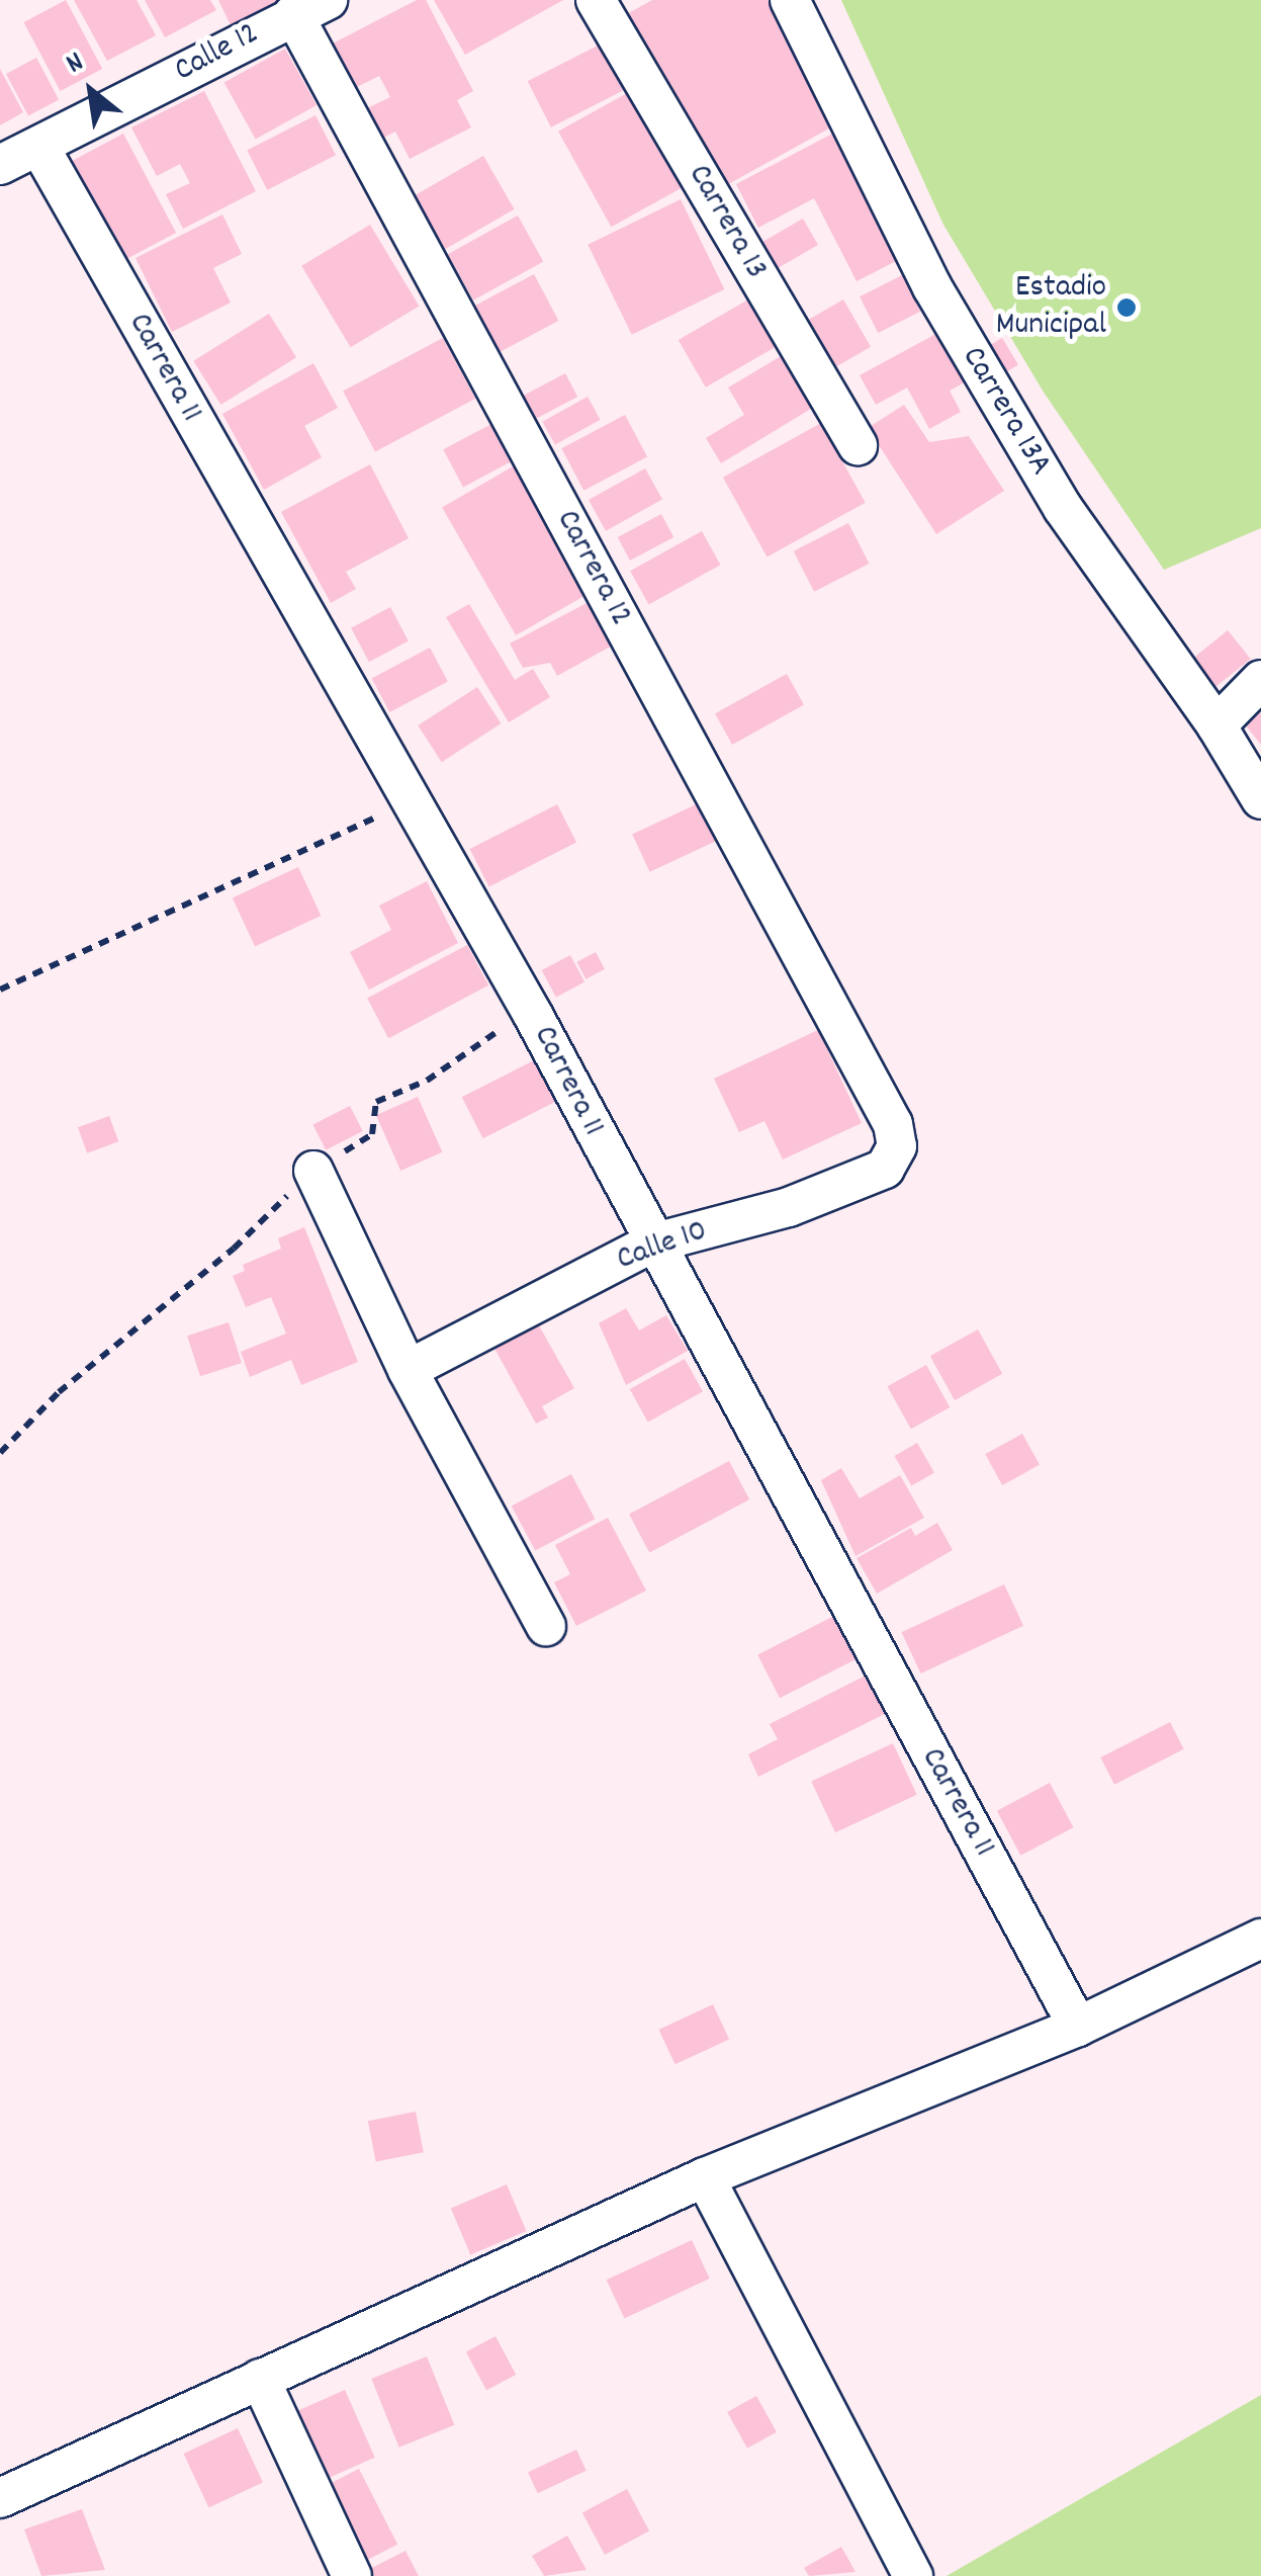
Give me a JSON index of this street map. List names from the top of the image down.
{
  "streets": {
    "street": [
      "Calle 12",
      "Carrera 13",
      "Carrera 11",
      "Carrera 13A",
      "Carrera 12",
      "Calle 10"
    ]
  },
  "crossings": [
    ["Calle 12", "Carrera 11"],
    ["Calle 12", "Carrera 12"],
    ["Carrera 11", "Calle 10"],
    ["Carrera 12", "Calle 10"]
  ],
  "places": ["Estadio Municipal"],
  "north": "top left"
}
